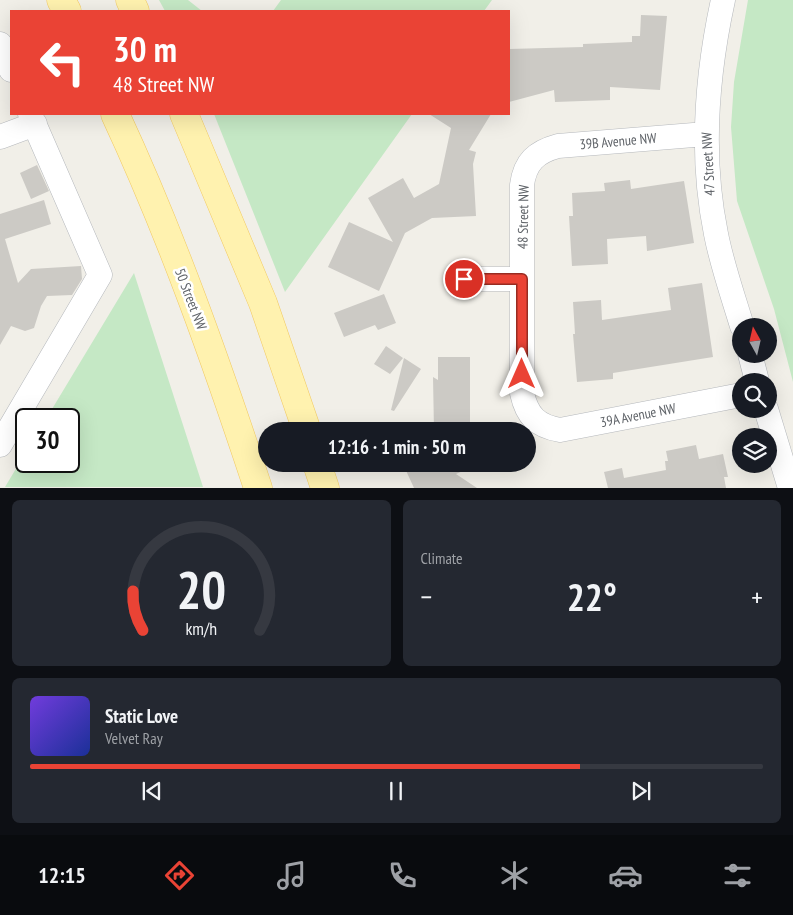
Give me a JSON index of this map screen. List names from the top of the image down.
{
  "streets": {
    "main road": ["50 Street NW"],
    "street": [
      "39B Avenue NW",
      "47 Street NW",
      "48 Street NW",
      "39A Avenue NW"
    ]
  },
  "crossings": [
    ["39B Avenue NW", "47 Street NW"],
    ["39B Avenue NW", "48 Street NW"],
    ["48 Street NW", "39A Avenue NW"]
  ],
  "north": "top",
  "page": {
    "turn": ["30 m", "48 Street NW"],
    "limit": "30",
    "trip": "12:16 · 1 min · 50 m",
    "tile": "Climate",
    "heat": ["−", "22°", "+"],
    "song": ["Static Love", "Velvet Ray"],
    "tabs": "12:15",
    "gauge": ["20", "km/h"]
  }
}
